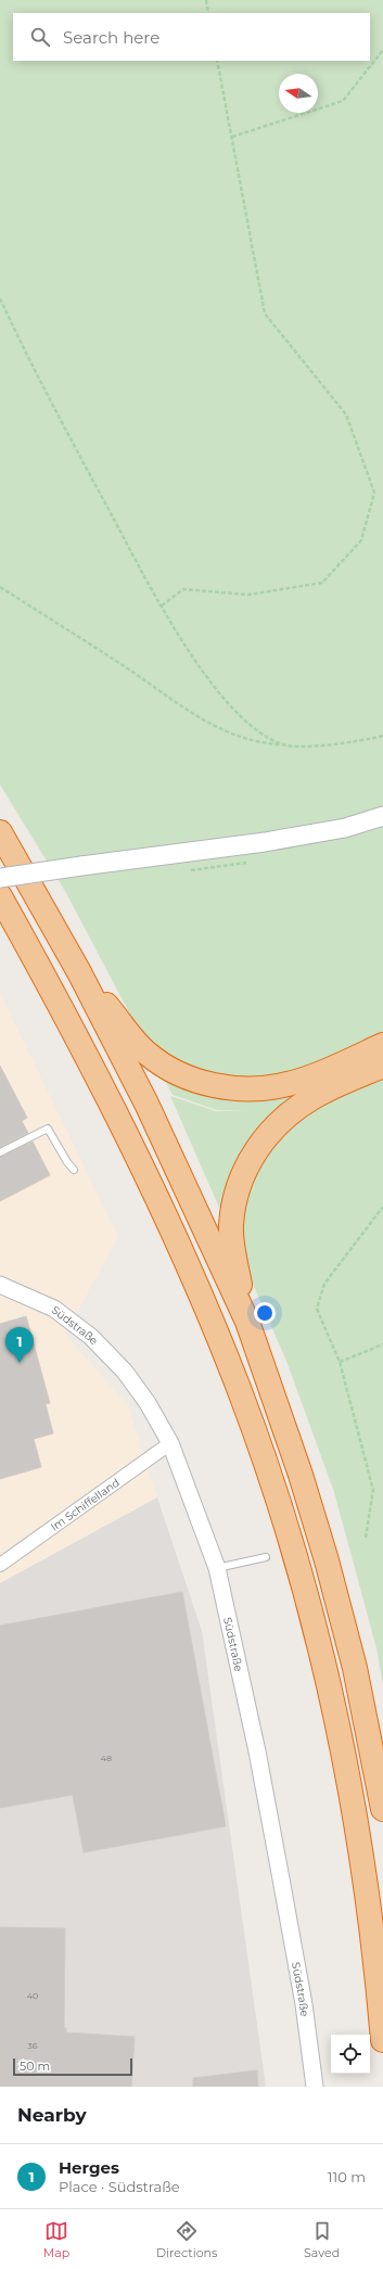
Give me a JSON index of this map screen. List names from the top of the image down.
{
  "streets": {
    "street": ["Südstraße", "Im Schiffelland"]
  },
  "crossings": [
    ["Südstraße", "Im Schiffelland"]
  ],
  "house_numbers": ["48", "40", "36"],
  "scale_bar": "50 m",
  "north": "left",
  "page": {
    "search": "Search here",
    "pins": "1",
    "scale": "50 m",
    "heading": "Nearby",
    "list": [
      {
        "mark": "1",
        "name": "Herges",
        "note": "Place · Südstraße",
        "value": "110 m"
      }
    ],
    "nav": ["Map", "Directions", "Saved"]
  }
}
